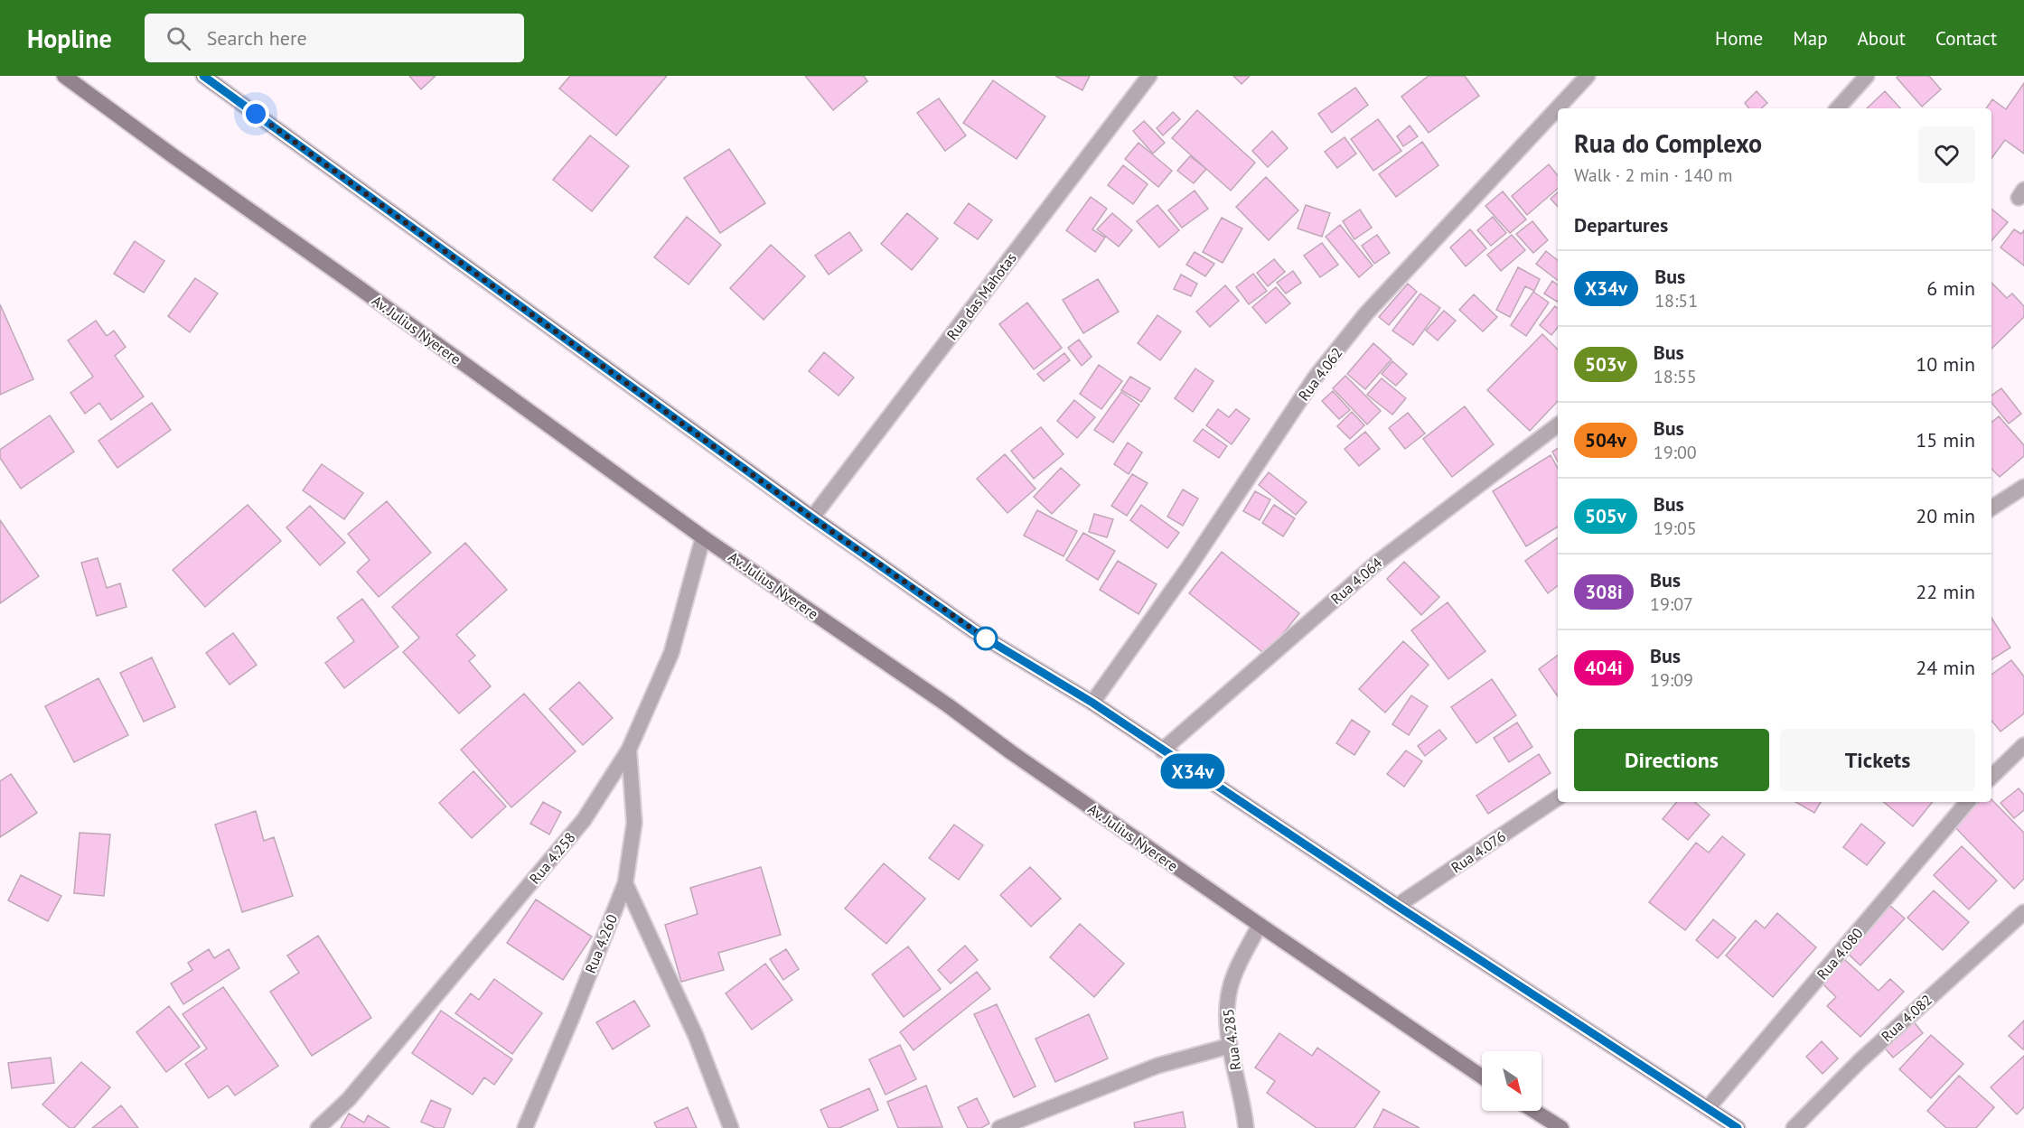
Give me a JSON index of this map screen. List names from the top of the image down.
{
  "streets": {
    "main road": ["Av. Julius Nyerere"],
    "street": [
      "Rua das Mahotas",
      "Rua 4.062",
      "Rua 4.064",
      "Rua 4.076",
      "Rua 4.258",
      "Rua 4.260",
      "Rua 4.080",
      "Rua 4.082",
      "Rua 4.285"
    ]
  },
  "crossings": [
    ["Av. Julius Nyerere", "Rua 4.258"],
    ["Av. Julius Nyerere", "Rua 4.285"],
    ["Rua 4.258", "Rua 4.260"]
  ],
  "lines": ["bus line X34v"],
  "north": "bottom right",
  "page": {
    "header": "Hopline",
    "search": "Search here",
    "nav": [
      "Home",
      "Map",
      "About",
      "Contact"
    ],
    "on_map": "X34v",
    "heading": [
      ["Rua do Complexo", "Walk · 2 min · 140 m"],
      "Departures"
    ],
    "list": [
      {
        "mark": "X34v",
        "name": "Bus",
        "note": "18:51",
        "value": "6 min"
      },
      {
        "mark": "503v",
        "name": "Bus",
        "note": "18:55",
        "value": "10 min"
      },
      {
        "mark": "504v",
        "name": "Bus",
        "note": "19:00",
        "value": "15 min"
      },
      {
        "mark": "505v",
        "name": "Bus",
        "note": "19:05",
        "value": "20 min"
      },
      {
        "mark": "308i",
        "name": "Bus",
        "note": "19:07",
        "value": "22 min"
      },
      {
        "mark": "404i",
        "name": "Bus",
        "note": "19:09",
        "value": "24 min"
      }
    ],
    "buttons": ["Directions", "Tickets"]
  }
}
